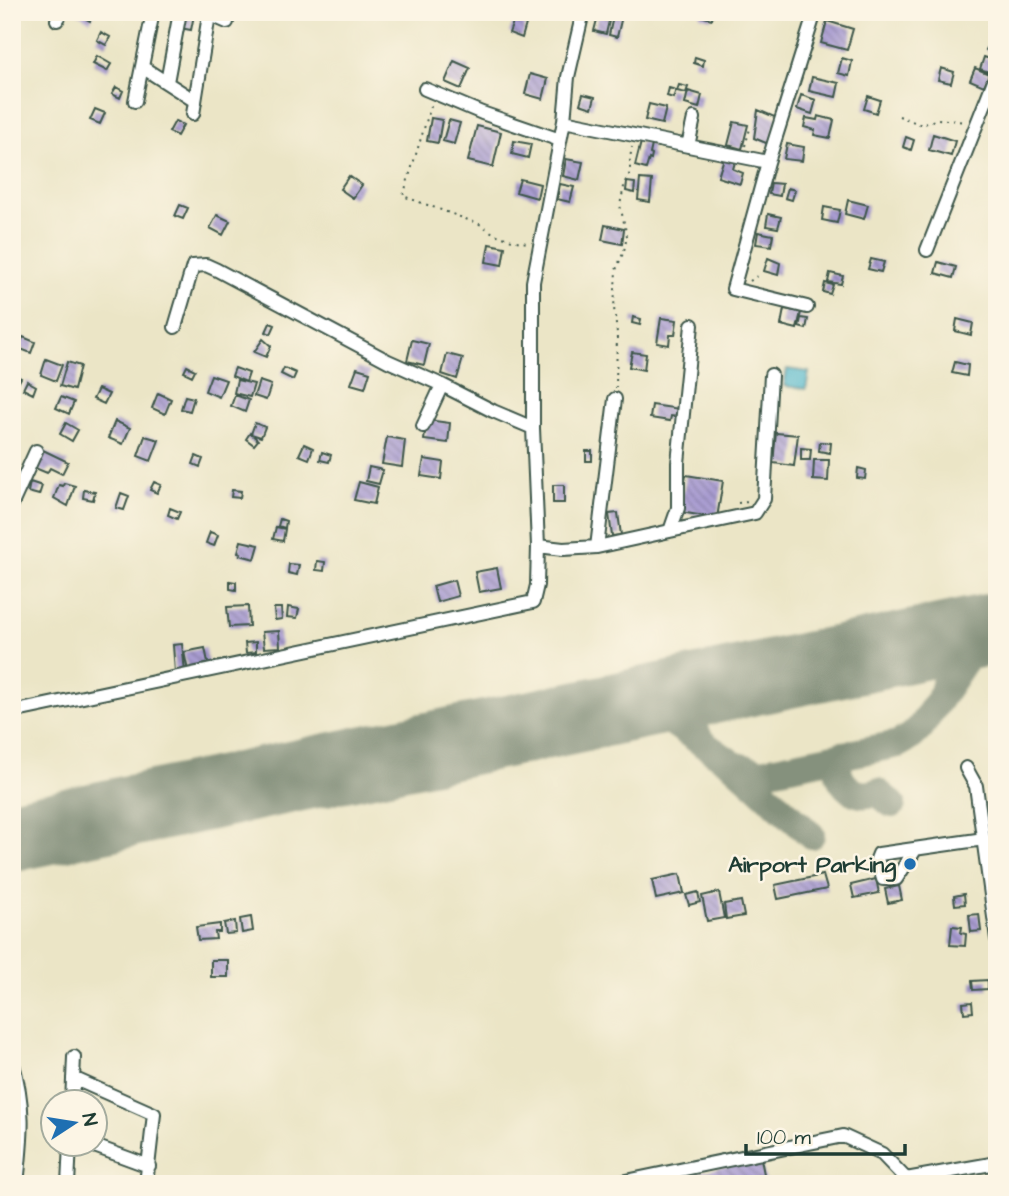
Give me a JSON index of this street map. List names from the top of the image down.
{
  "places": ["Airport Parking"],
  "scale_bar": "100 m",
  "north": "right"
}
